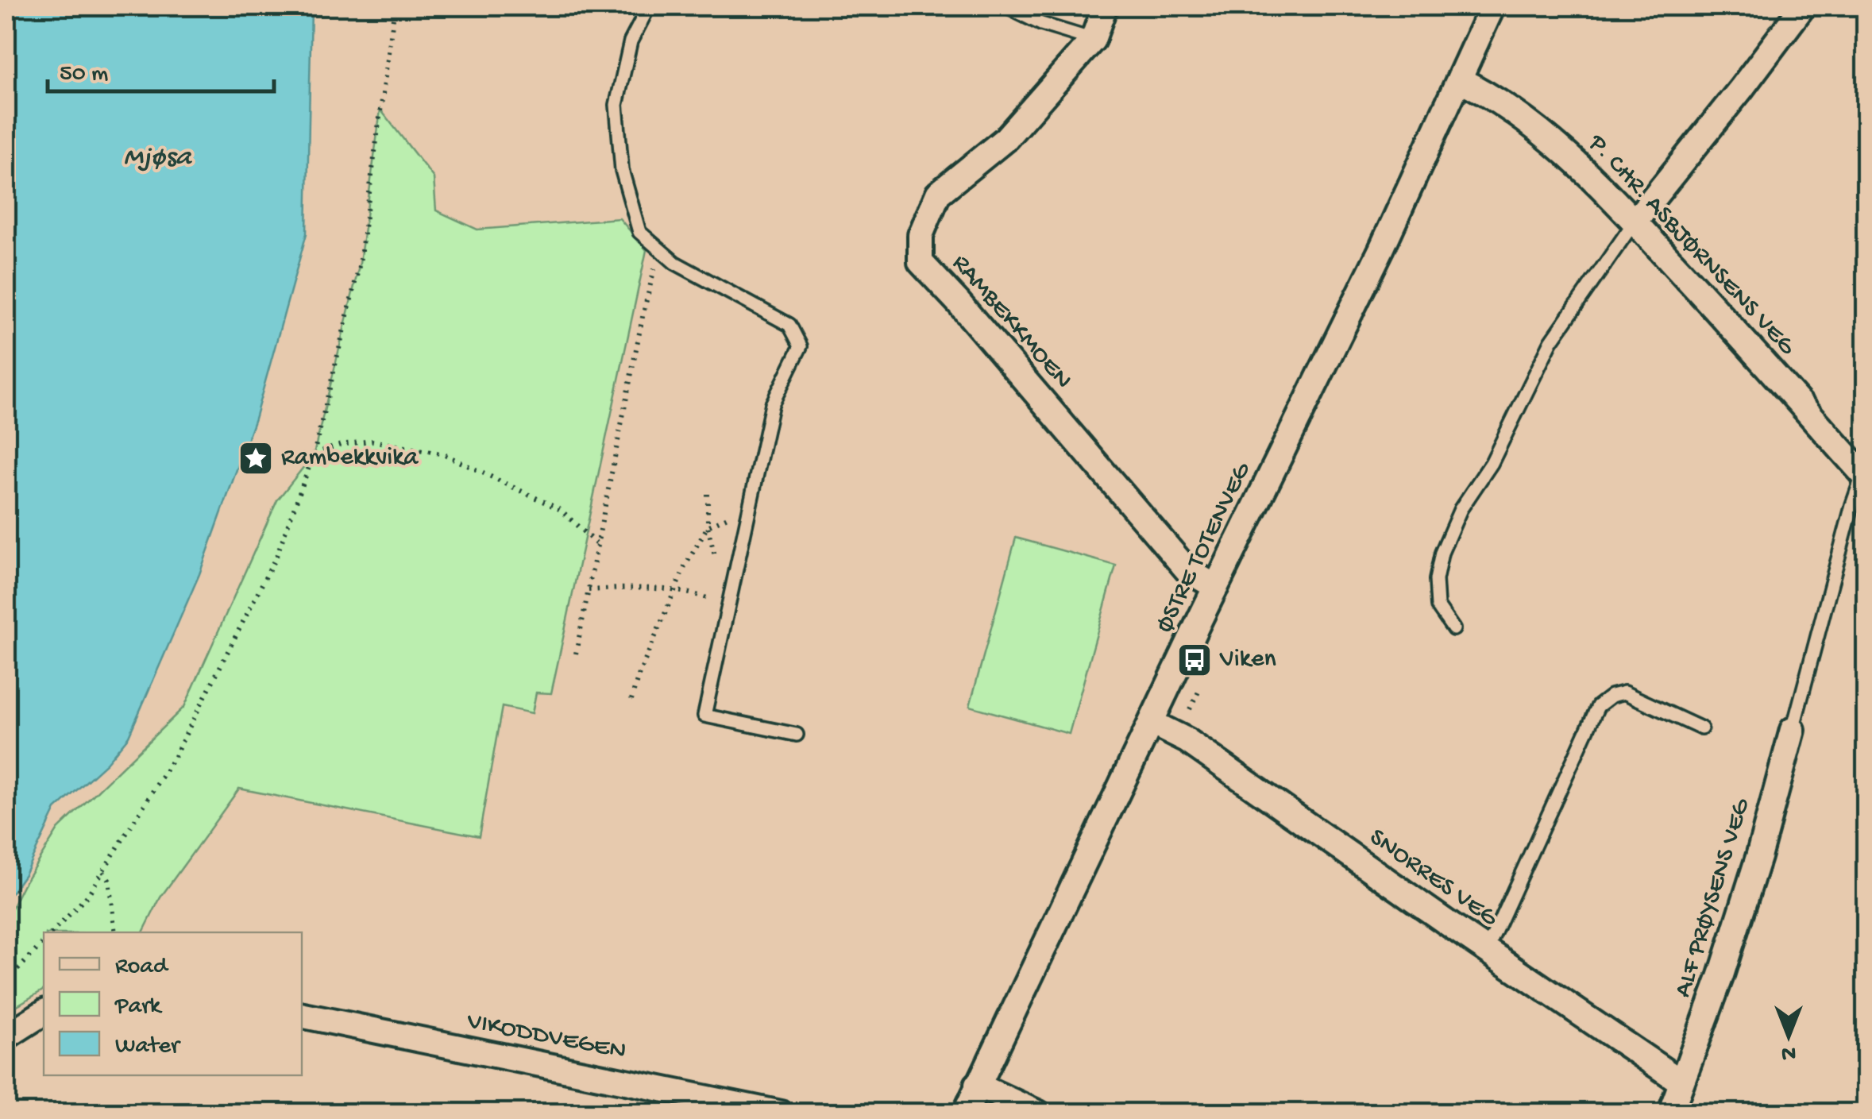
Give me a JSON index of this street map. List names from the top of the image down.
{
  "streets": {
    "street": [
      "P. CHR. ASBJØRNSENS VEG",
      "RAMBEKKMOEN",
      "ØSTRE TOTENVEG",
      "SNORRES VEG",
      "ALF PRØYSENS VEG",
      "VIKODDVEGEN"
    ]
  },
  "crossings": [
    ["P. CHR. ASBJØRNSENS VEG", "ØSTRE TOTENVEG"],
    ["RAMBEKKMOEN", "ØSTRE TOTENVEG"],
    ["ØSTRE TOTENVEG", "SNORRES VEG"],
    ["SNORRES VEG", "ALF PRØYSENS VEG"]
  ],
  "water": ["Mjøsa"],
  "places": {
    "place": ["Rambekkvika"],
    "bus stop": ["Viken"]
  },
  "legend": ["Road", "Park", "Water"],
  "scale_bar": "50 m",
  "north": "bottom"
}
